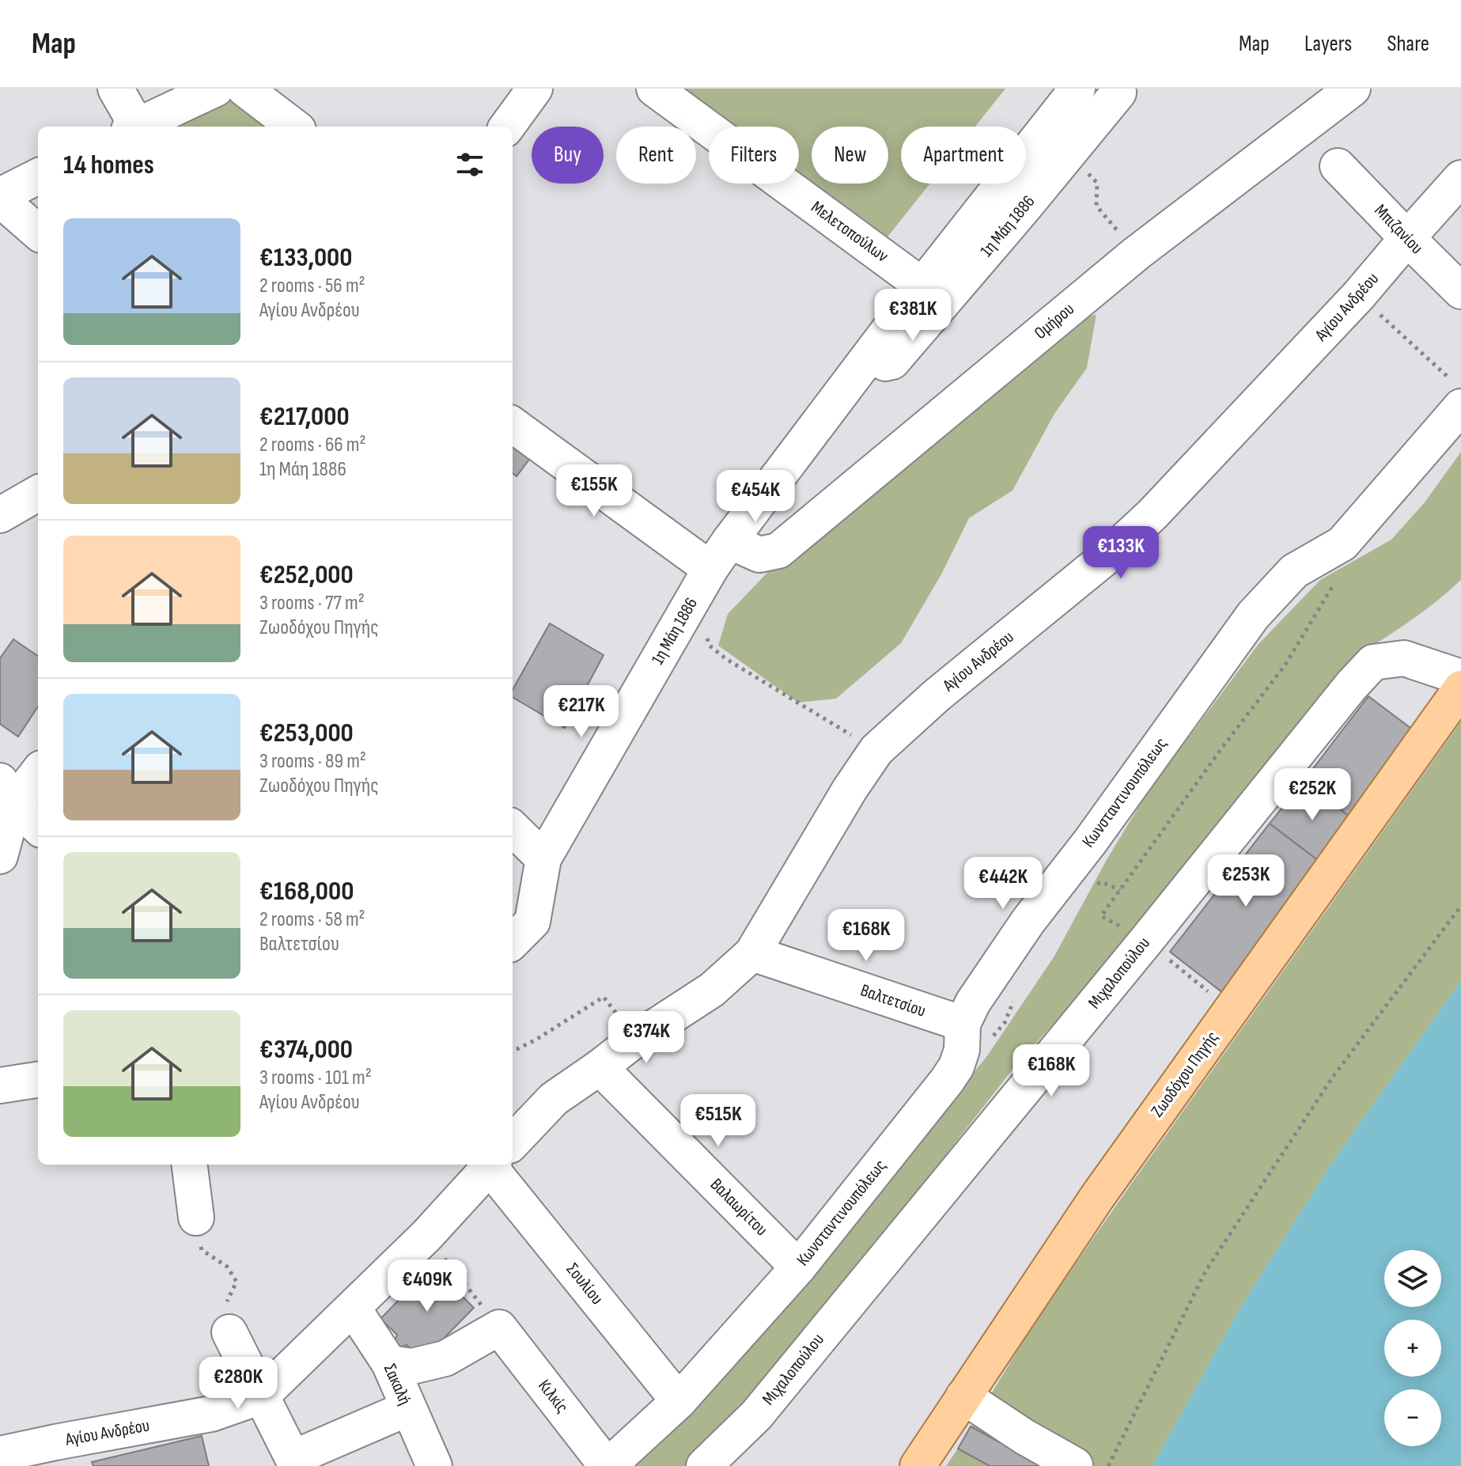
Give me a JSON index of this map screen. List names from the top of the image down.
{
  "streets": {
    "main road": ["Ζωοδόχου Πηγής"],
    "street": [
      "1η Μάη 1886",
      "Μπιζανίου",
      "Μελετοπούλων",
      "Αγίου Ανδρέου",
      "Ομήρου",
      "Κωνσταντινουπόλεως",
      "Μιχαλοπούλου",
      "Βαλτετσίου",
      "Βαλαωρίτου",
      "Σουλίου",
      "Σακαλή",
      "Κιλκίς"
    ]
  },
  "crossings": [
    ["1η Μάη 1886", "Μελετοπούλων"],
    ["1η Μάη 1886", "Ομήρου"],
    ["Μπιζανίου", "Αγίου Ανδρέου"],
    ["Αγίου Ανδρέου", "Βαλτετσίου"],
    ["Αγίου Ανδρέου", "Βαλαωρίτου"],
    ["Αγίου Ανδρέου", "Σακαλή"],
    ["Κωνσταντινουπόλεως", "Βαλτετσίου"],
    ["Κωνσταντινουπόλεως", "Βαλαωρίτου"],
    ["Κωνσταντινουπόλεως", "Σουλίου"],
    ["Κωνσταντινουπόλεως", "Κιλκίς"]
  ],
  "page": {
    "header": "Map",
    "nav": ["Map", "Layers", "Share"],
    "chip": [
      "Buy",
      "Rent",
      "Filters",
      "New",
      "Apartment"
    ],
    "heading": "14 homes",
    "list": [
      {
        "name": "€133,000",
        "note": "2 rooms · 56 m² · Αγίου Ανδρέου"
      },
      {
        "name": "€217,000",
        "note": "2 rooms · 66 m² · 1η Μάη 1886"
      },
      {
        "name": "€252,000",
        "note": "3 rooms · 77 m² · Ζωοδόχου Πηγής"
      },
      {
        "name": "€253,000",
        "note": "3 rooms · 89 m² · Ζωοδόχου Πηγής"
      },
      {
        "name": "€168,000",
        "note": "2 rooms · 58 m² · Βαλτετσίου"
      },
      {
        "name": "€374,000",
        "note": "3 rooms · 101 m² · Αγίου Ανδρέου"
      }
    ],
    "price": [
      "€381K",
      "€155K",
      "€454K",
      "€133K",
      "€217K",
      "€252K",
      "€253K",
      "€442K",
      "€168K",
      "€374K",
      "€168K",
      "€515K",
      "€409K",
      "€280K"
    ],
    "map_buttons": ["+", "−"]
  }
}
